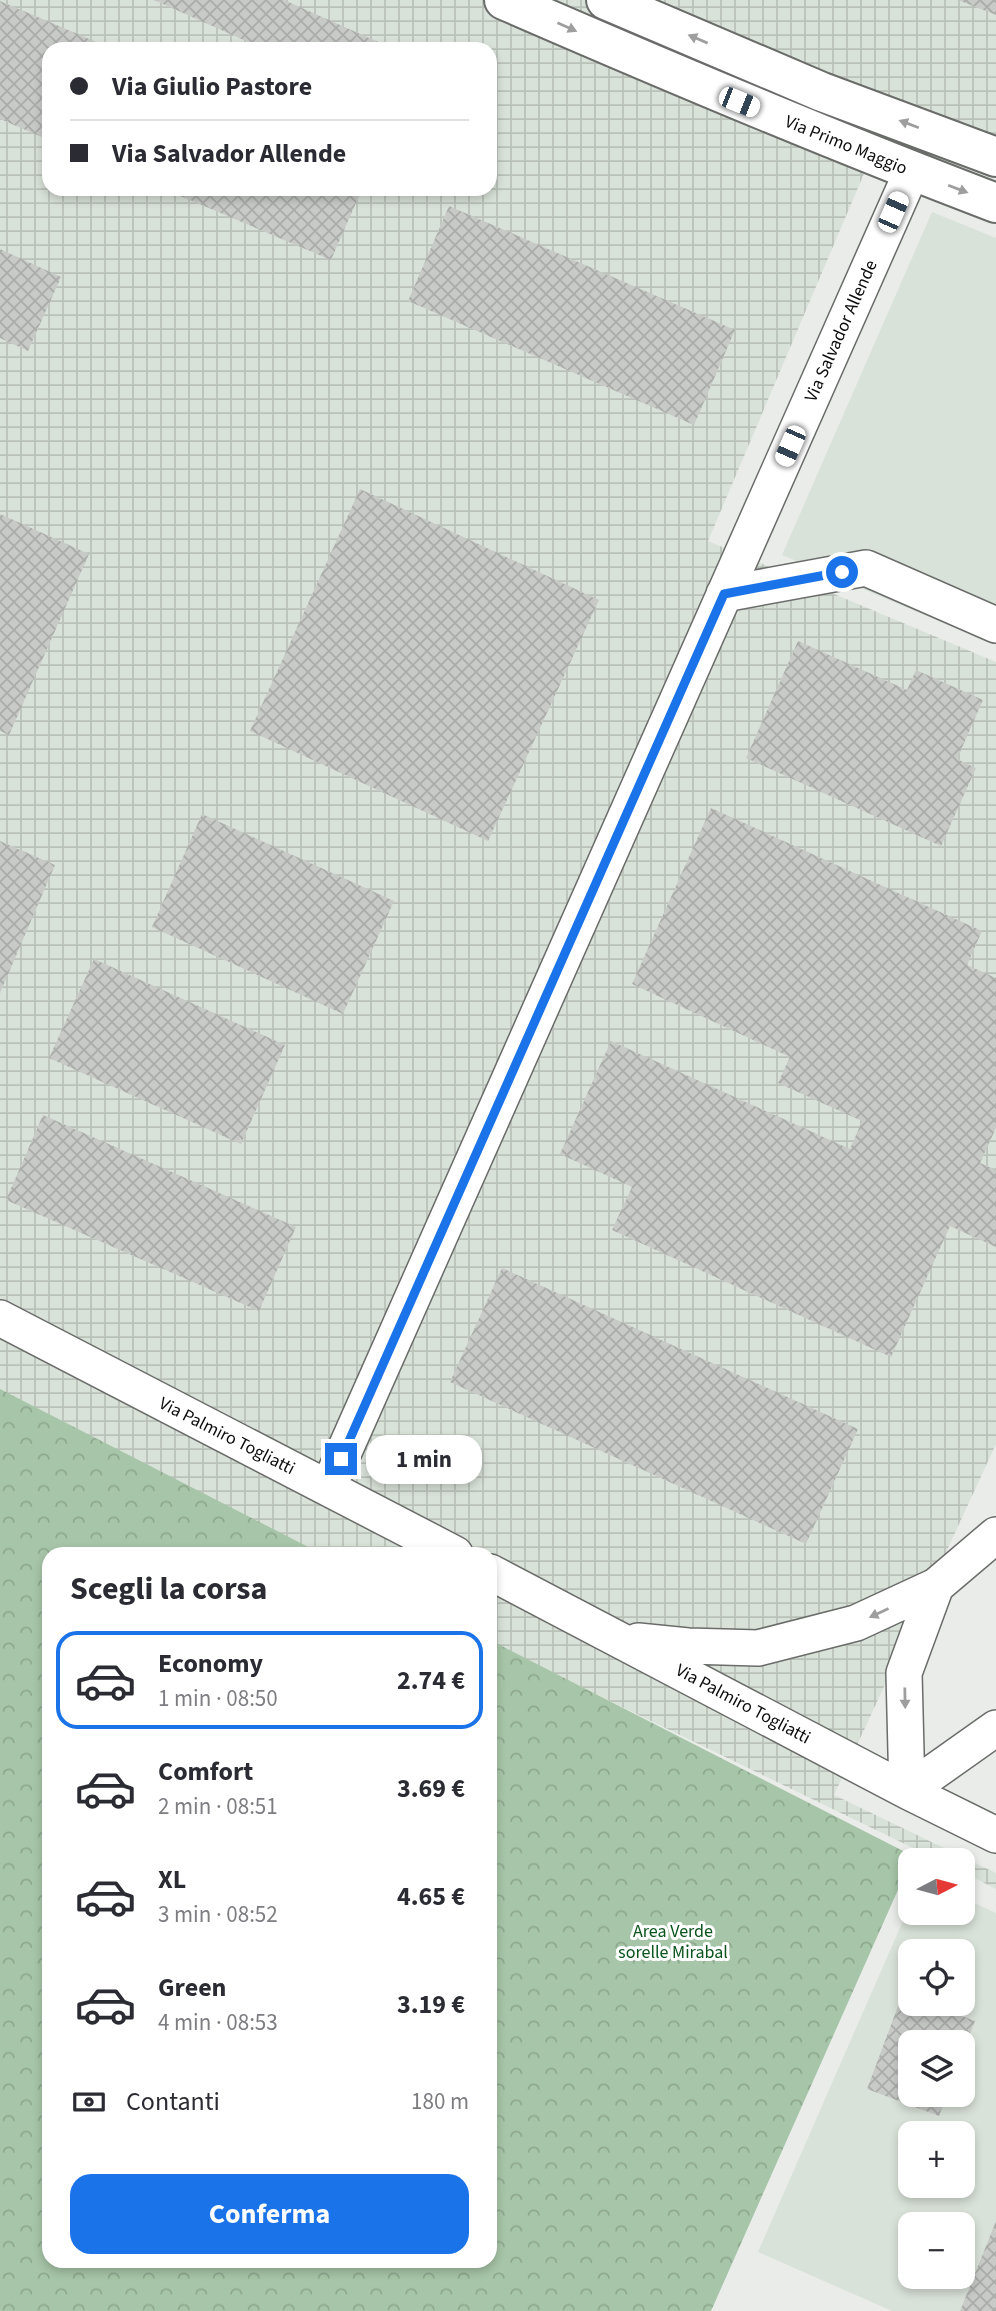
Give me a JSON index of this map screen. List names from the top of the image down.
{
  "streets": {
    "street": ["Via Primo Maggio", "Via Salvador Allende", "Via Palmiro Togliatti"]
  },
  "crossings": [
    ["Via Primo Maggio", "Via Salvador Allende"],
    ["Via Salvador Allende", "Via Palmiro Togliatti"]
  ],
  "parks": ["Area Verde sorelle Mirabal"],
  "north": "right",
  "page": {
    "banner": ["Via Giulio Pastore", "Via Salvador Allende"],
    "bubble": "1 min",
    "heading": "Scegli la corsa",
    "list": [
      {
        "name": "Economy",
        "note": "1 min · 08:50",
        "value": "2.74 €"
      },
      {
        "name": "Comfort",
        "note": "2 min · 08:51",
        "value": "3.69 €"
      },
      {
        "name": "XL",
        "note": "3 min · 08:52",
        "value": "4.65 €"
      },
      {
        "name": "Green",
        "note": "4 min · 08:53",
        "value": "3.19 €"
      }
    ],
    "map_buttons": ["+", "−"],
    "pay": ["Contanti", "180 m"],
    "buttons": "Conferma"
  }
}
